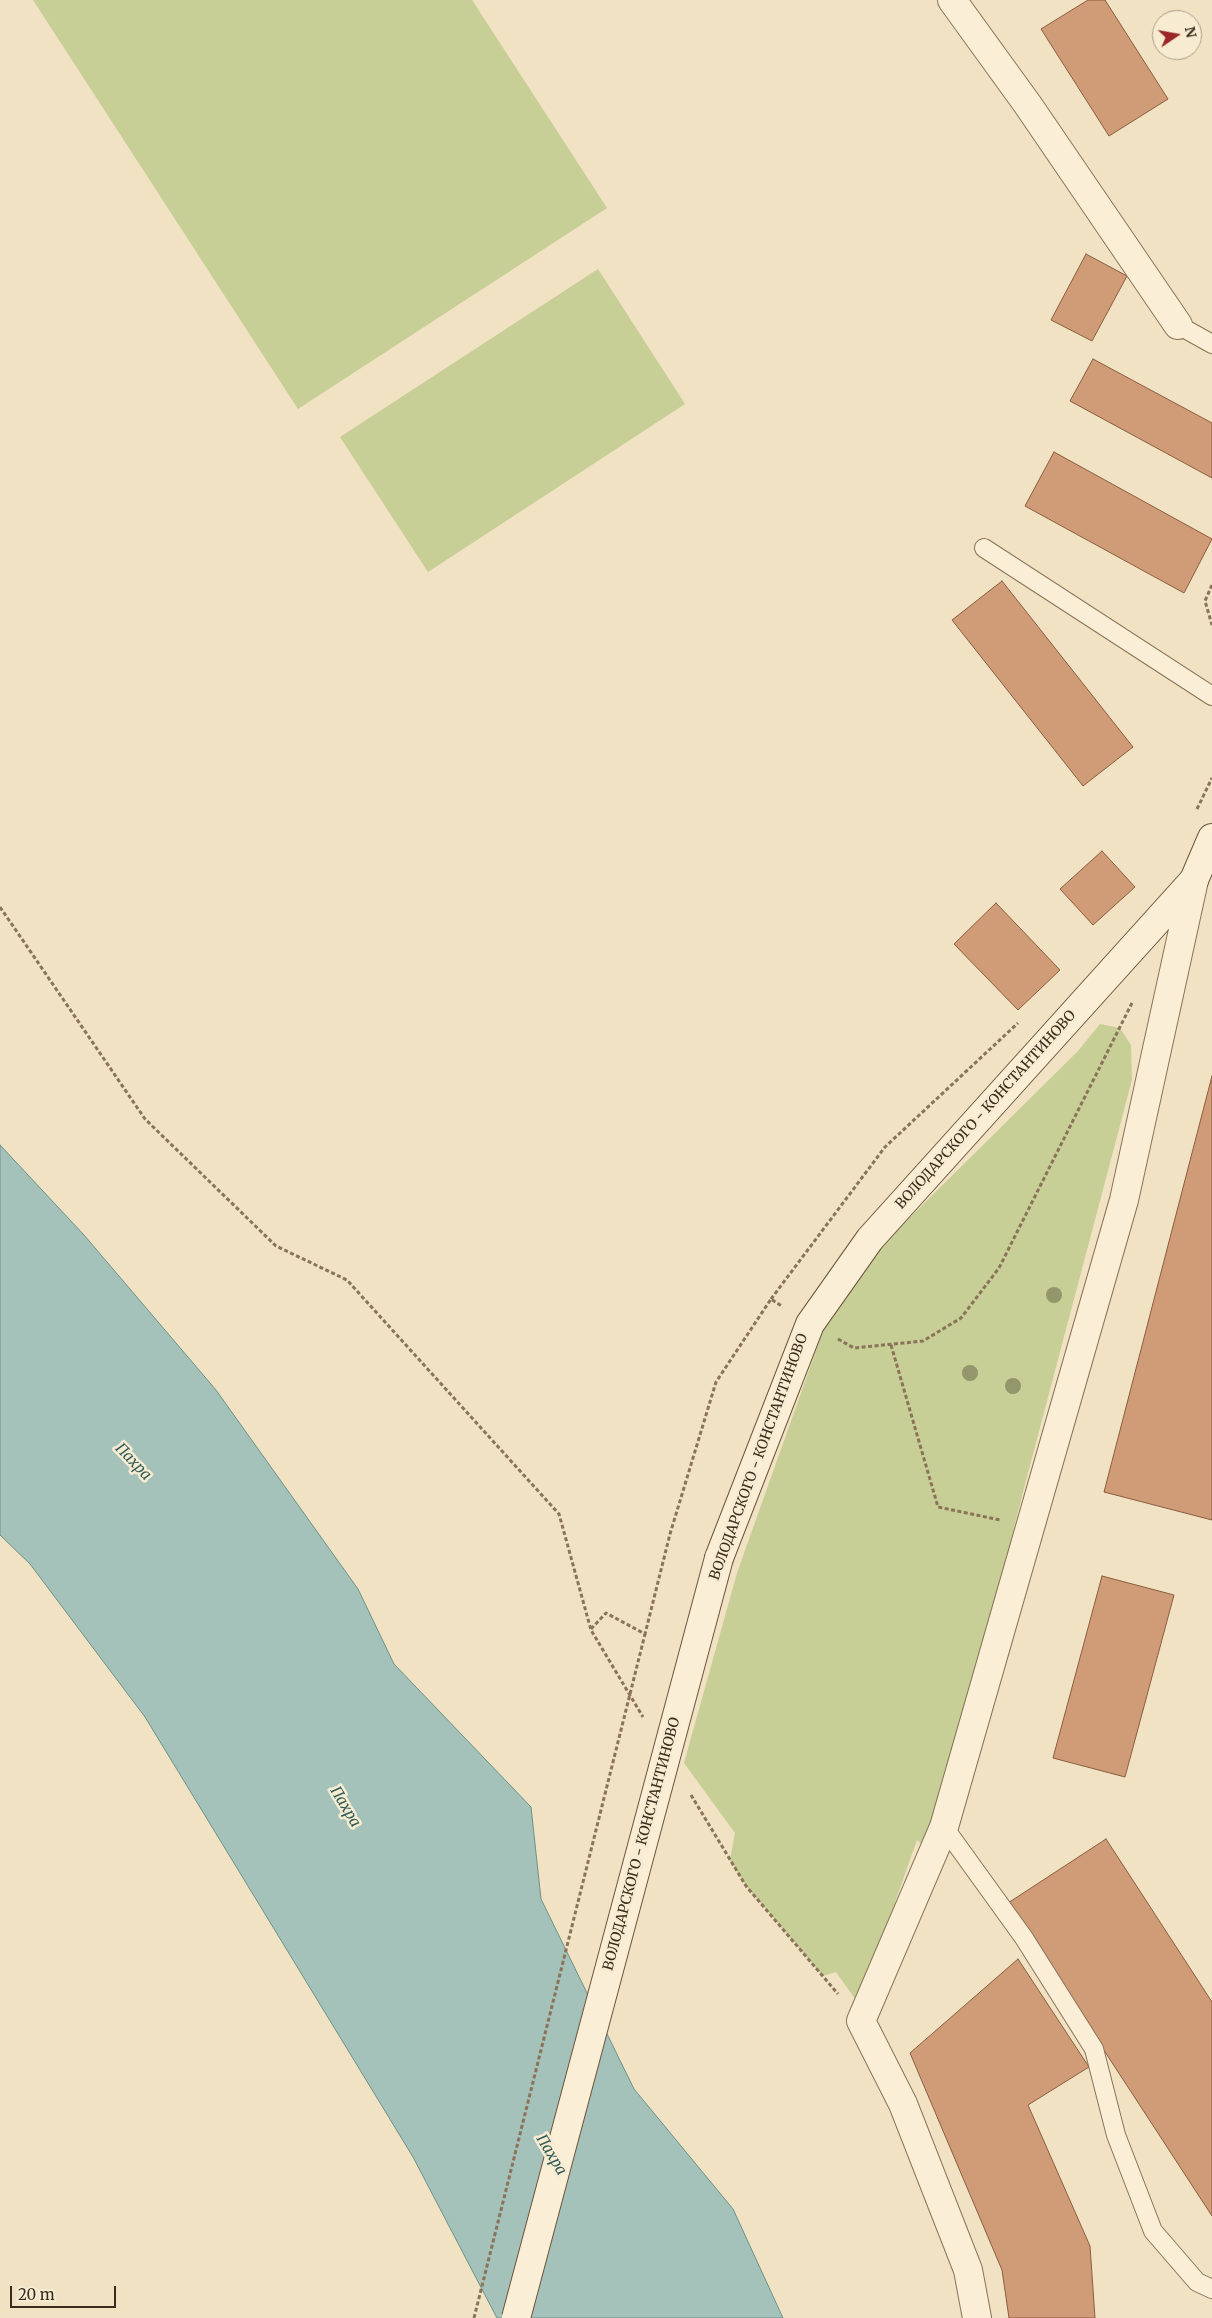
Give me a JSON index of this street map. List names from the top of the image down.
{
  "streets": {
    "street": ["ВОЛОДАРСКОГО - КОНСТАНТИНОВО"]
  },
  "water": ["Пахра"],
  "scale_bar": "20 m",
  "north": "right"
}
